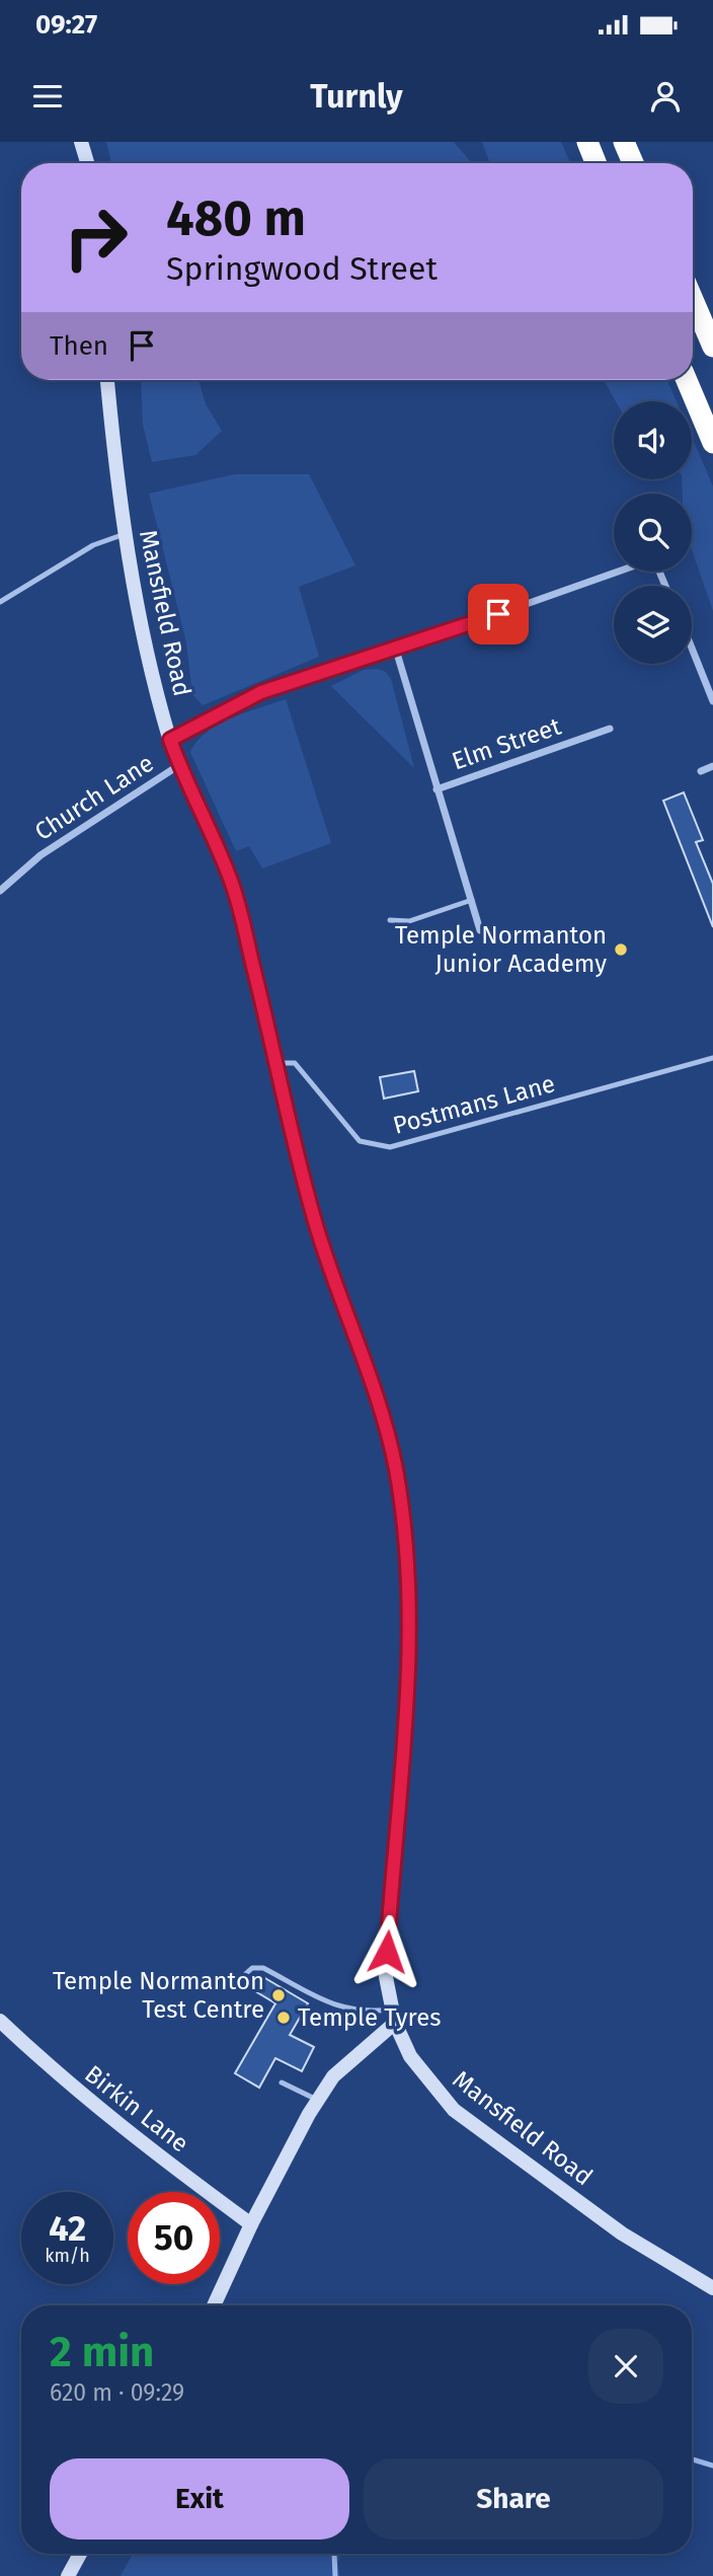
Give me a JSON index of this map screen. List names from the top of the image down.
{
  "streets": {
    "main road": ["Mansfield Road", "Birkin Lane"],
    "street": ["Elm Street", "Church Lane"],
    "lane": ["Postmans Lane"]
  },
  "crossings": [
    ["Mansfield Road", "Church Lane"],
    ["Mansfield Road", "Postmans Lane"]
  ],
  "places": ["Temple Normanton Junior Academy", "Temple Normanton Test Centre", "Temple Tyres"],
  "page": {
    "status": "09:27",
    "header": "Turnly",
    "turn": ["480 m", "Springwood Street"],
    "then": "Then",
    "speed": "42 km/h",
    "limit": "50",
    "heading": ["2 min", "620 m · 09:29"],
    "buttons": ["Exit", "Share"]
  }
}
